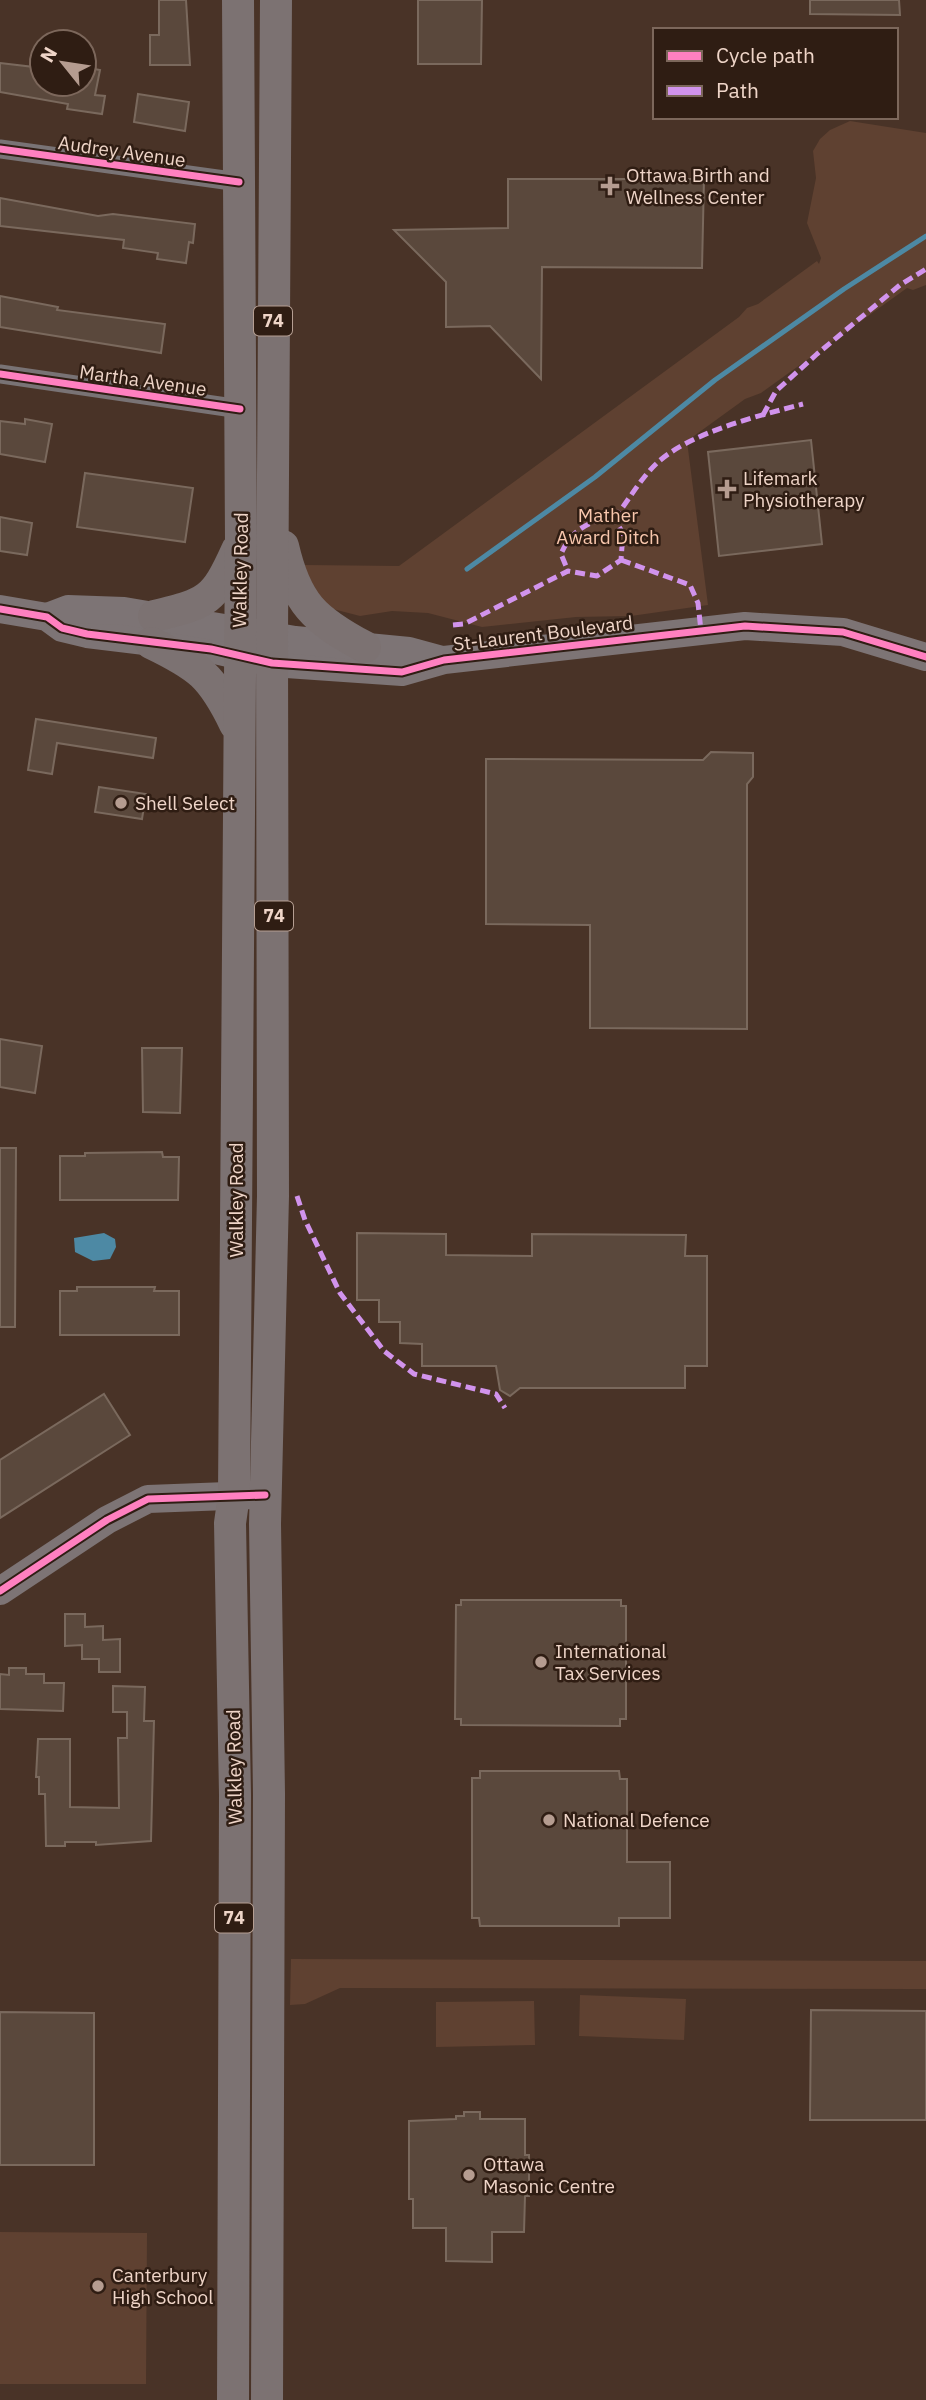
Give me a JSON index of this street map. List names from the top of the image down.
{
  "streets": {
    "main road": ["74", "Walkley Road"],
    "street": ["Audrey Avenue", "Martha Avenue", "St-Laurent Boulevard"]
  },
  "crossings": [
    ["Audrey Avenue", "Walkley Road"],
    ["Martha Avenue", "Walkley Road"],
    ["Walkley Road", "St-Laurent Boulevard"]
  ],
  "parks": ["Mather Award Ditch"],
  "places": {
    "health": ["Ottawa Birth and Wellness Center", "Lifemark Physiotherapy"],
    "other": [
      "Shell Select",
      "International Tax Services",
      "National Defence",
      "Ottawa Masonic Centre",
      "Canterbury High School"
    ]
  },
  "legend": ["Cycle path", "Path"],
  "north": "top left"
}
